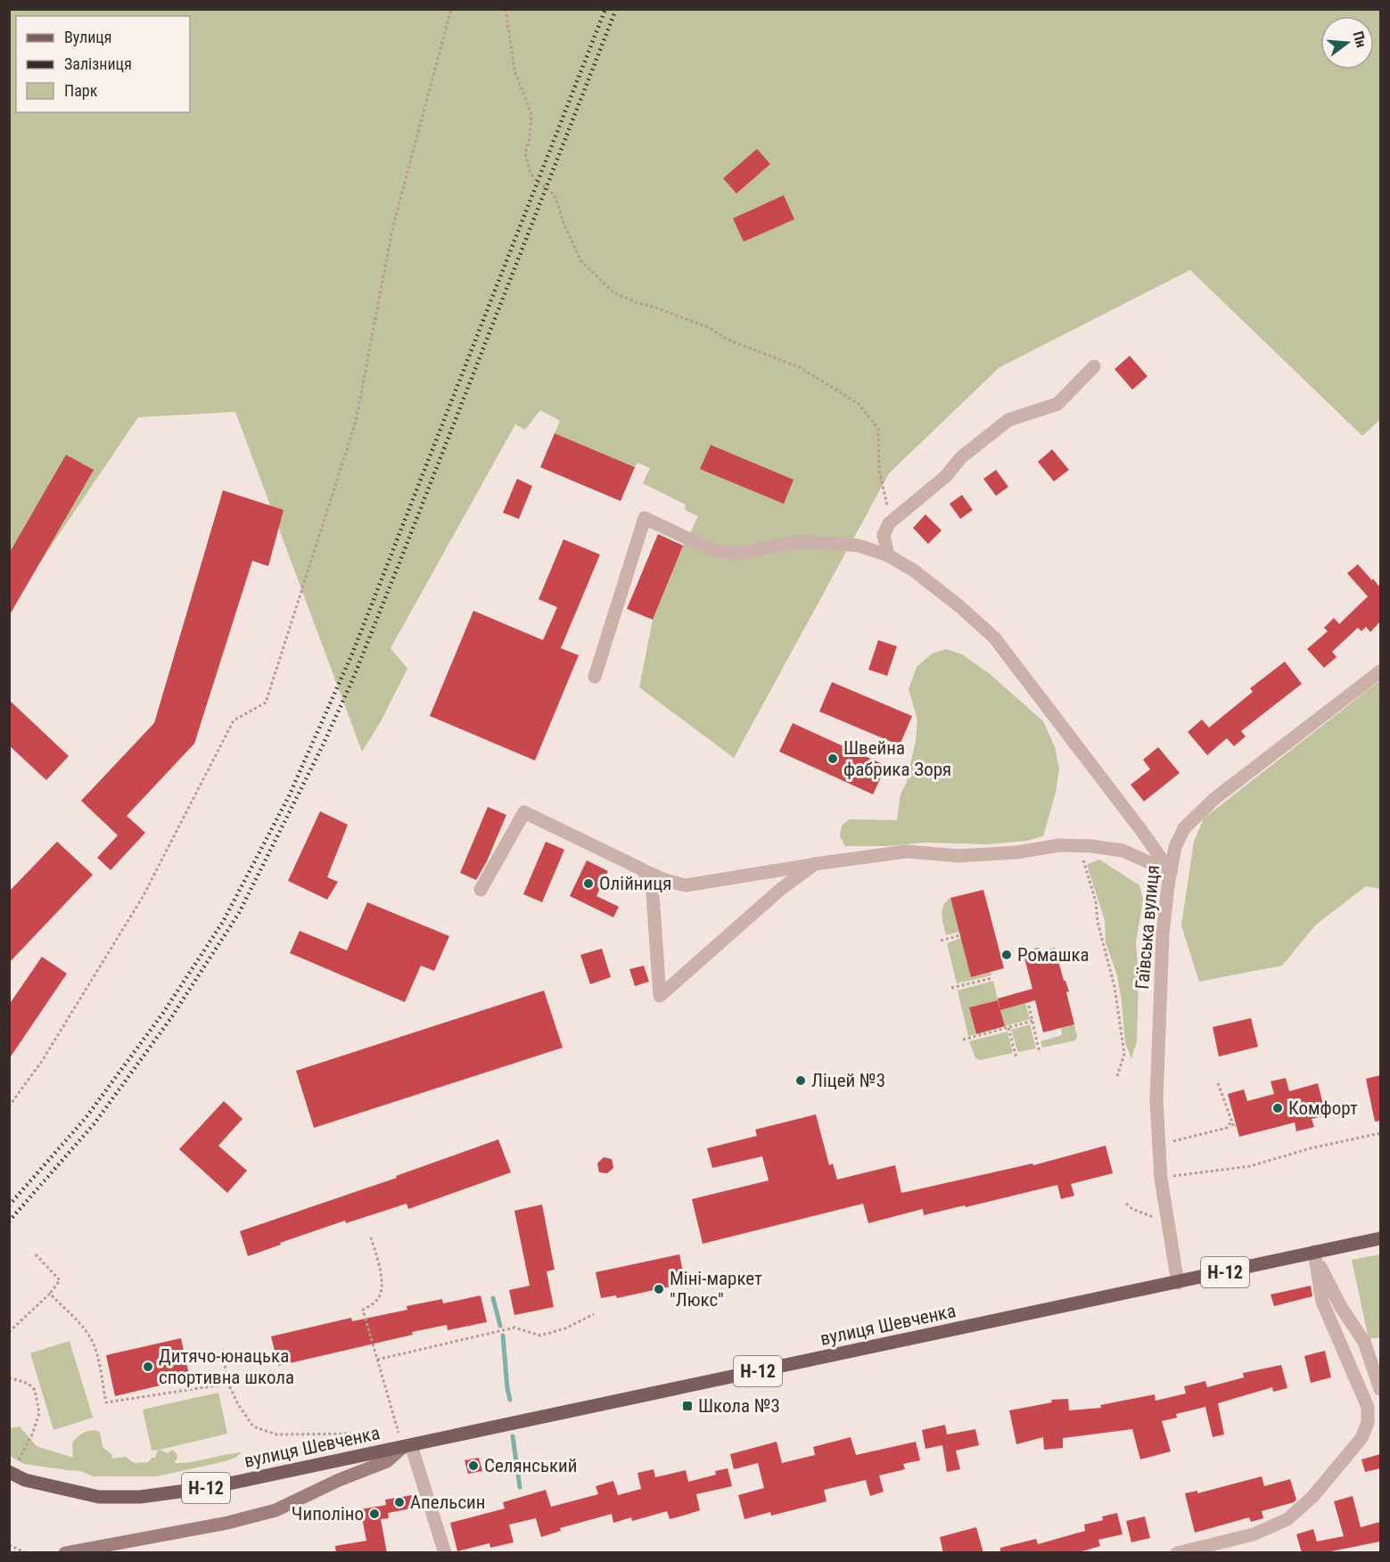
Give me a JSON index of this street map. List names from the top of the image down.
{
  "streets": {
    "main road": ["Н-12", "вулиця Шевченка"],
    "street": ["Гаївська вулиця"]
  },
  "crossings": [
    ["Гаївська вулиця", "вулиця Шевченка"]
  ],
  "places": {
    "other": [
      "Швейна фабрика Зоря",
      "Олійниця",
      "Ромашка",
      "Ліцей №3",
      "Комфорт",
      "Міні-маркет \"Люкс\"",
      "Дитячо-юнацька спортивна школа",
      "Селянський",
      "Апельсин",
      "Чиполіно"
    ],
    "transit": ["Школа №3"]
  },
  "legend": ["Вулиця", "Залізниця", "Парк"],
  "north": "right"
}
